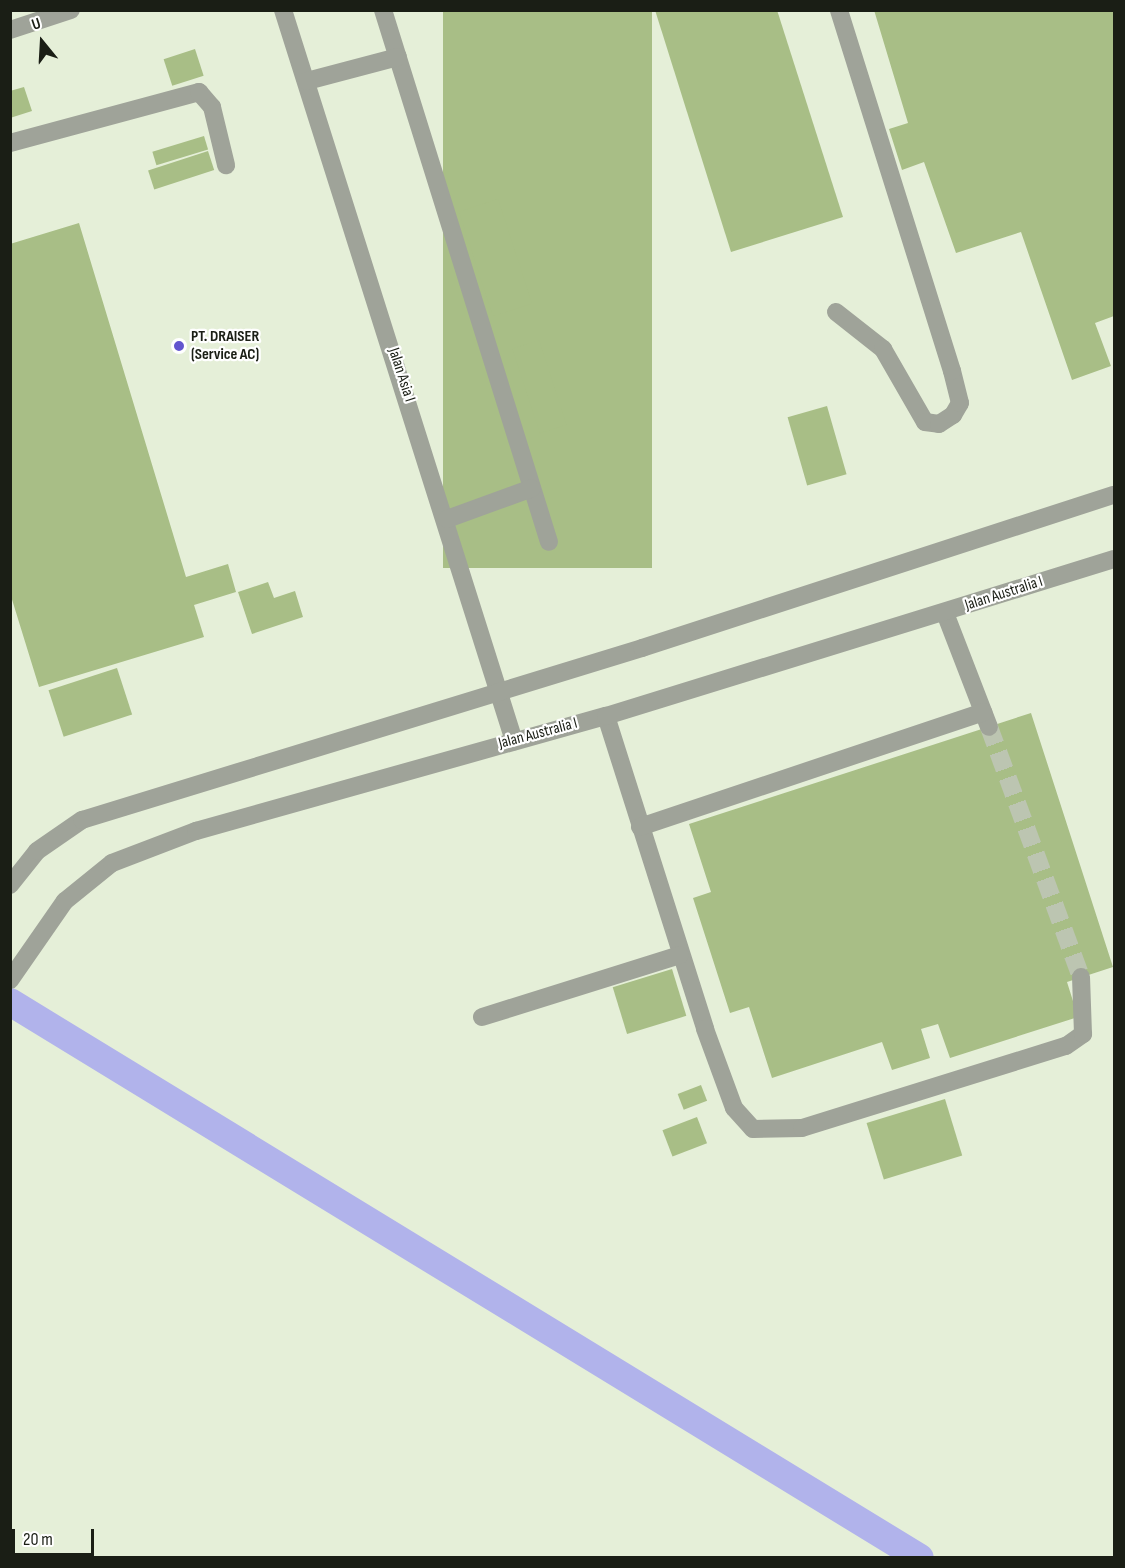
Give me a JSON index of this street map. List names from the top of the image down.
{
  "streets": {
    "lane": ["Jalan Asia I", "Jalan Australia I"]
  },
  "crossings": [
    ["Jalan Asia I", "Jalan Australia I"]
  ],
  "places": ["PT. DRAISER (Service AC)"],
  "scale_bar": "20 m",
  "north": "top"
}
